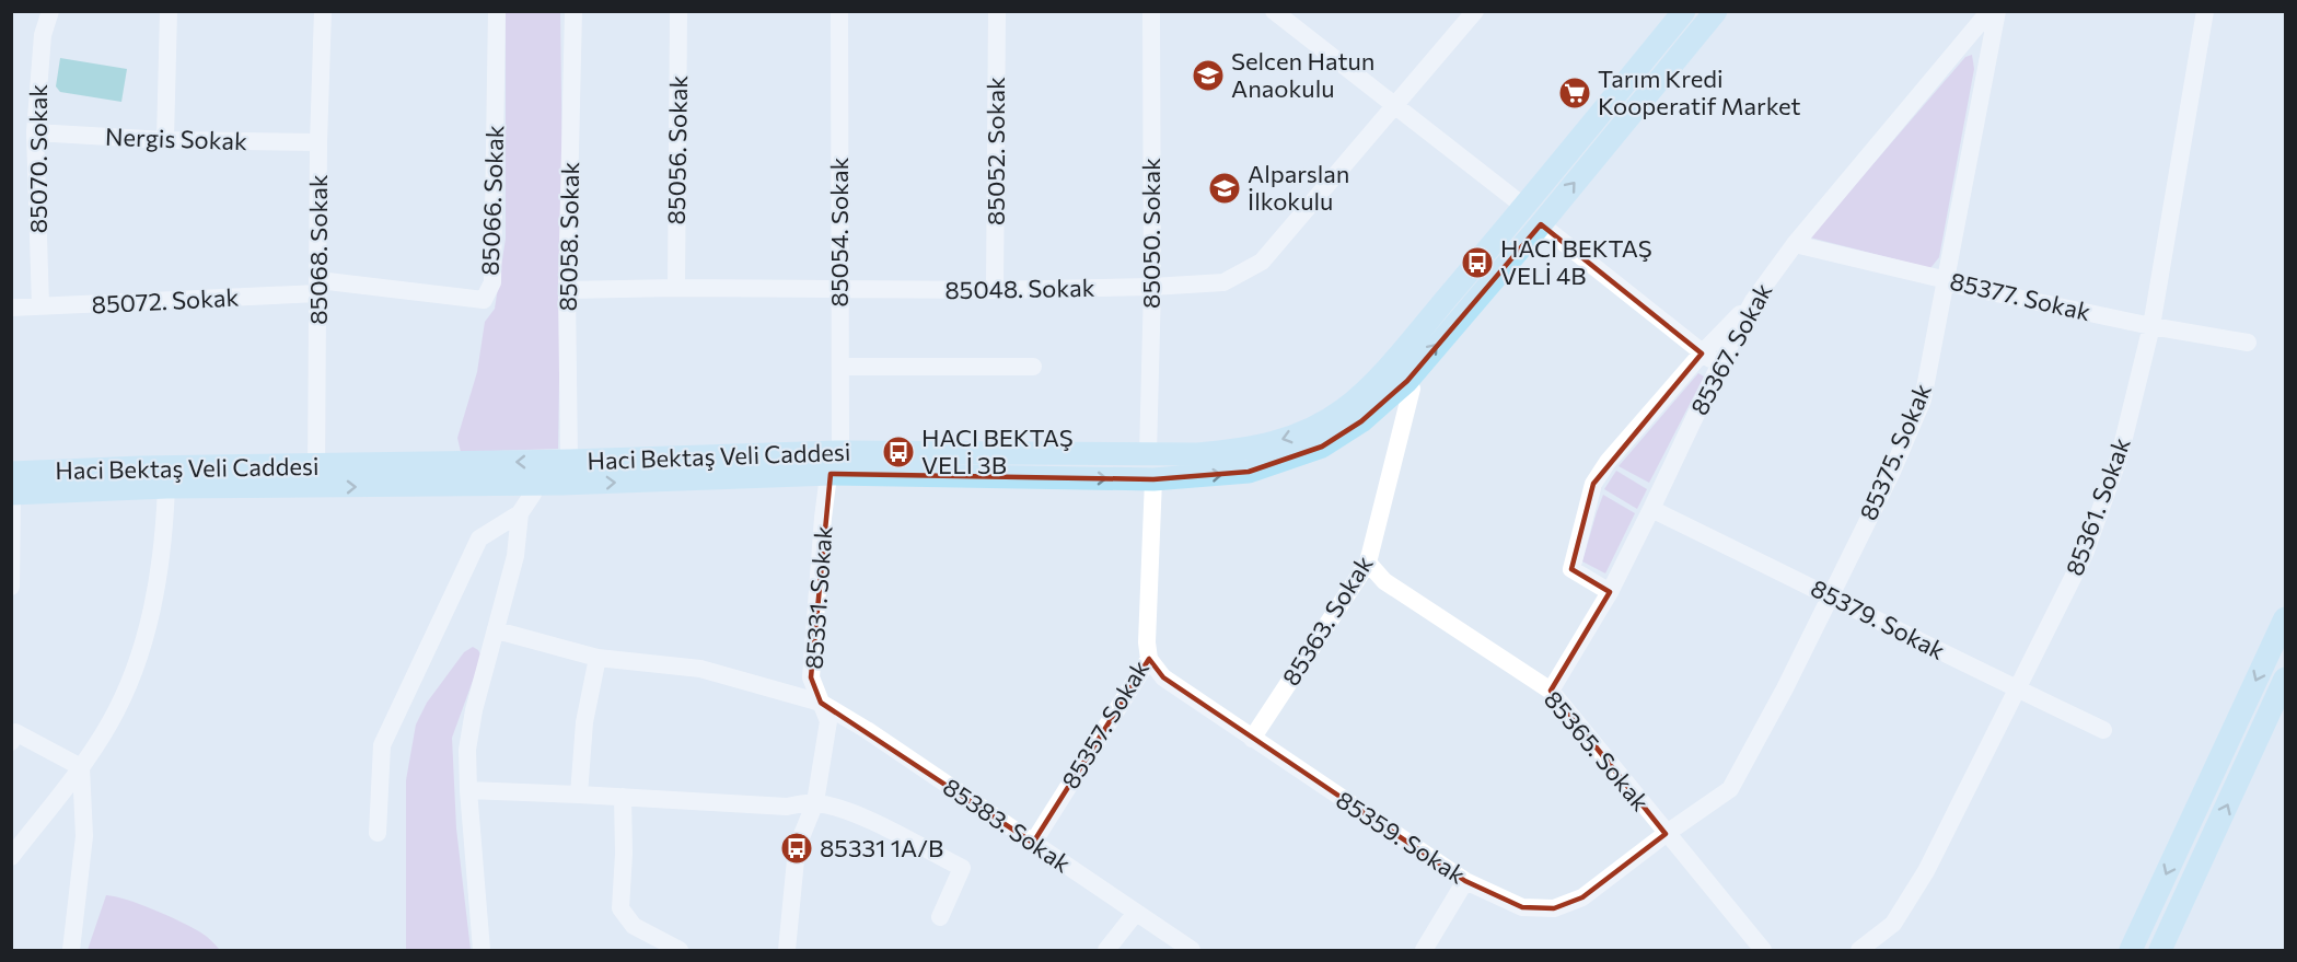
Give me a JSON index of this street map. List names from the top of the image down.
{
  "streets": {
    "main road": ["Haci Bektaş Veli Caddesi"],
    "street": [
      "Nergis Sokak",
      "85056. Sokak",
      "85052. Sokak",
      "85070. Sokak",
      "85066. Sokak",
      "85054. Sokak",
      "85050. Sokak",
      "85058. Sokak",
      "85068. Sokak",
      "85048. Sokak",
      "85377. Sokak",
      "85072. Sokak",
      "85367. Sokak",
      "85375. Sokak",
      "85361. Sokak",
      "85331. Sokak",
      "85379. Sokak",
      "85363. Sokak",
      "85357. Sokak",
      "85365. Sokak",
      "85383. Sokak",
      "85359. Sokak"
    ]
  },
  "crossings": [
    ["Nergis Sokak", "85070. Sokak"],
    ["Nergis Sokak", "85068. Sokak"],
    ["85056. Sokak", "85048. Sokak"],
    ["85052. Sokak", "85048. Sokak"],
    ["85070. Sokak", "85072. Sokak"],
    ["85066. Sokak", "85068. Sokak"],
    ["85066. Sokak", "85072. Sokak"],
    ["85054. Sokak", "85048. Sokak"],
    ["85054. Sokak", "Haci Bektaş Veli Caddesi"],
    ["85054. Sokak", "85331. Sokak"],
    ["85050. Sokak", "85048. Sokak"],
    ["85050. Sokak", "Haci Bektaş Veli Caddesi"],
    ["85058. Sokak", "85048. Sokak"],
    ["85058. Sokak", "Haci Bektaş Veli Caddesi"],
    ["85068. Sokak", "85072. Sokak"],
    ["85068. Sokak", "Haci Bektaş Veli Caddesi"],
    ["85377. Sokak", "85367. Sokak"],
    ["85377. Sokak", "85375. Sokak"],
    ["85377. Sokak", "85361. Sokak"],
    ["85367. Sokak", "85379. Sokak"],
    ["85367. Sokak", "85365. Sokak"],
    ["85375. Sokak", "85379. Sokak"],
    ["85375. Sokak", "85365. Sokak"],
    ["85375. Sokak", "85359. Sokak"],
    ["Haci Bektaş Veli Caddesi", "85331. Sokak"],
    ["Haci Bektaş Veli Caddesi", "85363. Sokak"],
    ["Haci Bektaş Veli Caddesi", "85357. Sokak"],
    ["85361. Sokak", "85379. Sokak"],
    ["85331. Sokak", "85383. Sokak"],
    ["85363. Sokak", "85365. Sokak"],
    ["85363. Sokak", "85359. Sokak"],
    ["85357. Sokak", "85383. Sokak"],
    ["85357. Sokak", "85359. Sokak"],
    ["85365. Sokak", "85359. Sokak"]
  ],
  "places": {
    "school or university": ["Selcen Hatun Anaokulu", "Alparslan İlkokulu"],
    "supermarket": ["Tarım Kredi Kooperatif Market"],
    "bus stop": ["HACI BEKTAŞ VELİ 4B", "HACI BEKTAŞ VELİ 3B", "85331 1A/B"]
  }
}
